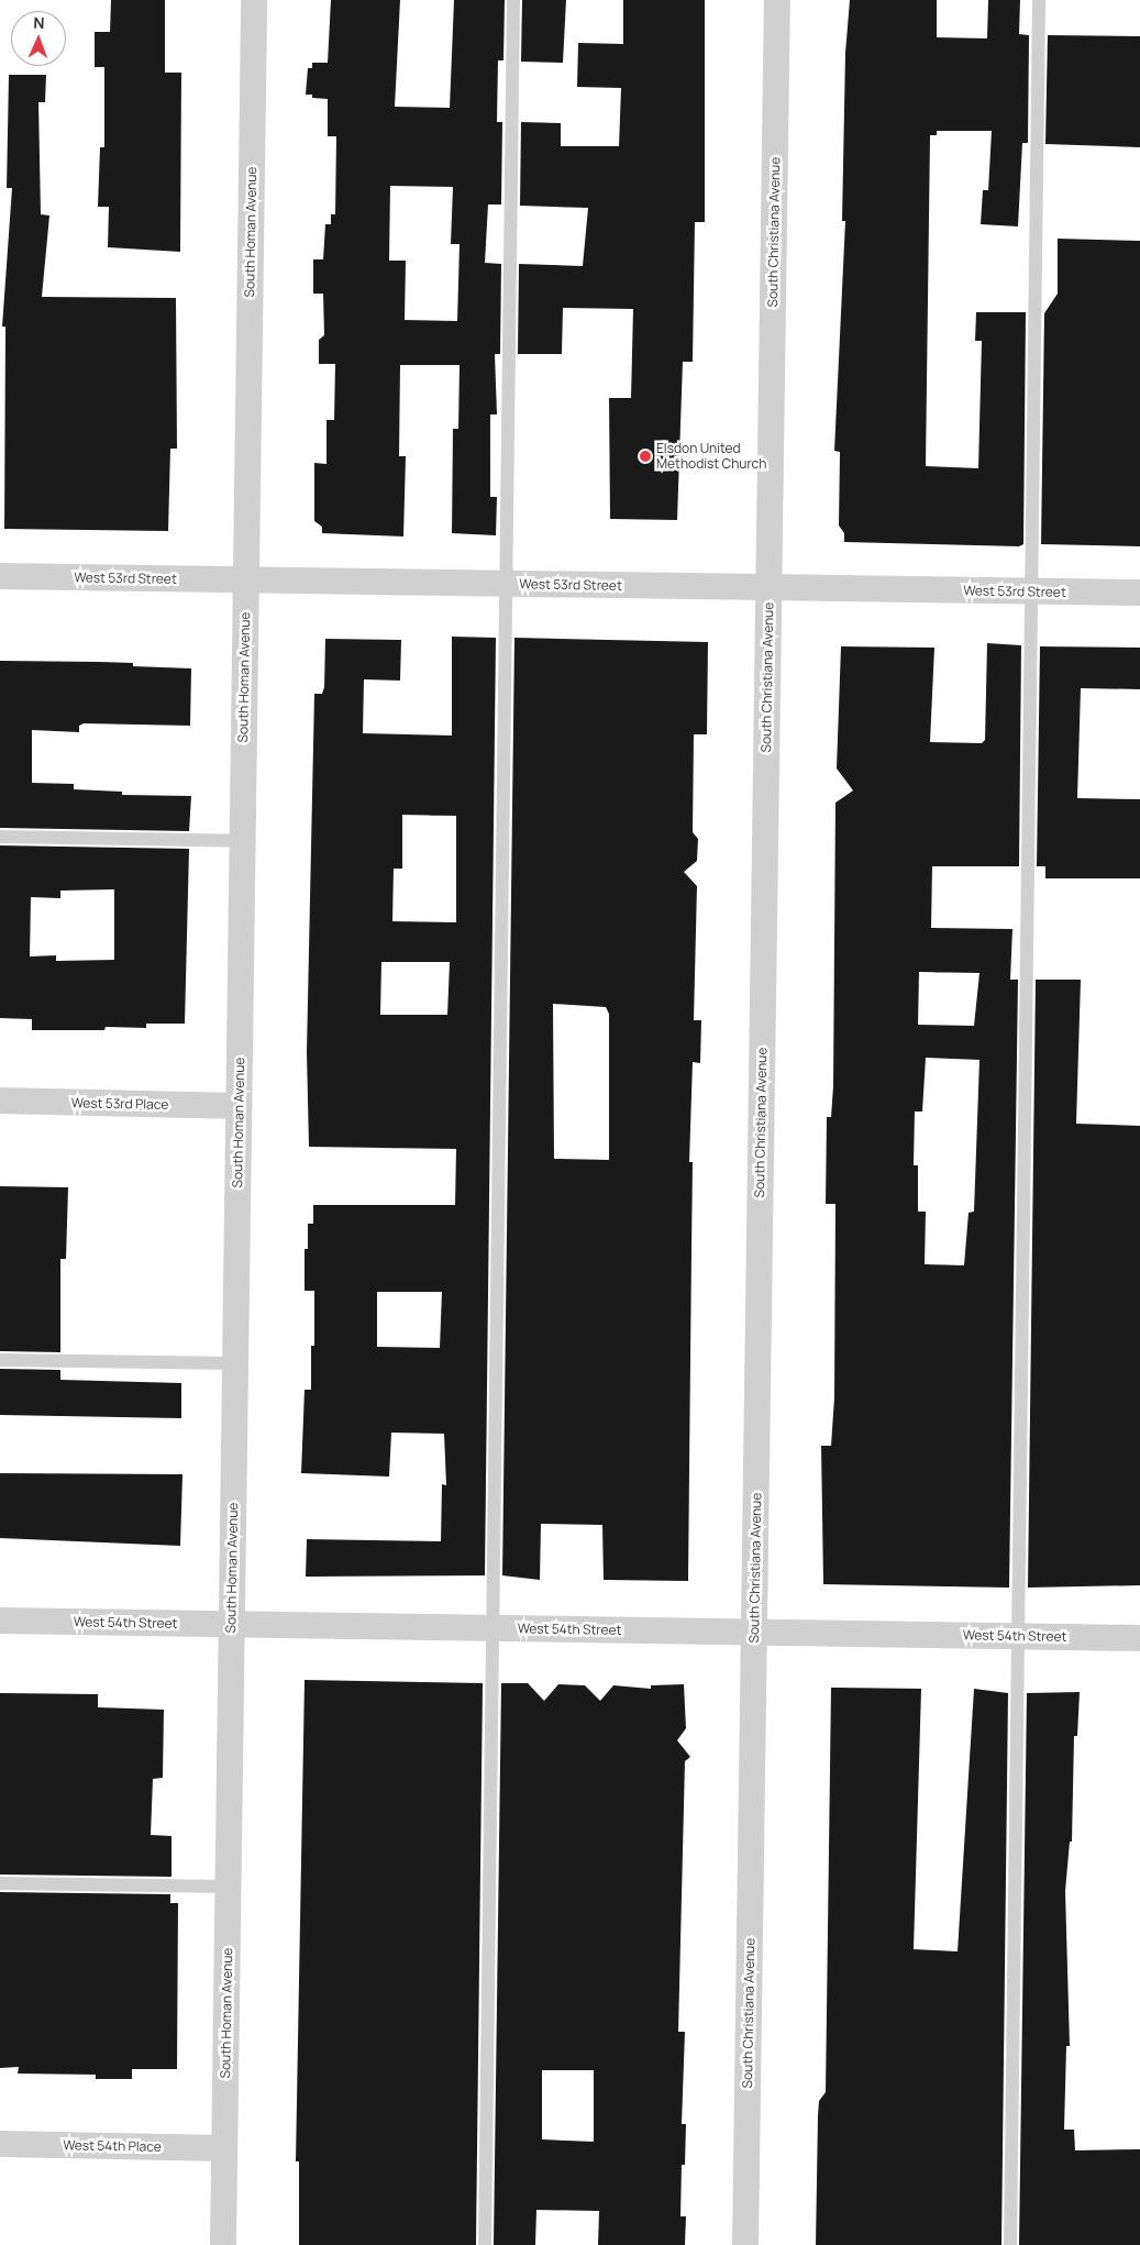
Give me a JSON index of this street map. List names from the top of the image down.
{
  "streets": {
    "street": [
      "South Homan Avenue",
      "South Christiana Avenue",
      "West 53rd Street",
      "West 53rd Place",
      "West 54th Street",
      "West 54th Place"
    ]
  },
  "crossings": [
    ["South Homan Avenue", "West 53rd Street"],
    ["South Homan Avenue", "West 53rd Place"],
    ["South Homan Avenue", "West 54th Street"],
    ["South Homan Avenue", "West 54th Place"],
    ["South Christiana Avenue", "West 53rd Street"],
    ["South Christiana Avenue", "West 54th Street"]
  ],
  "places": ["Elsdon United Methodist Church"],
  "north": "top"
}
